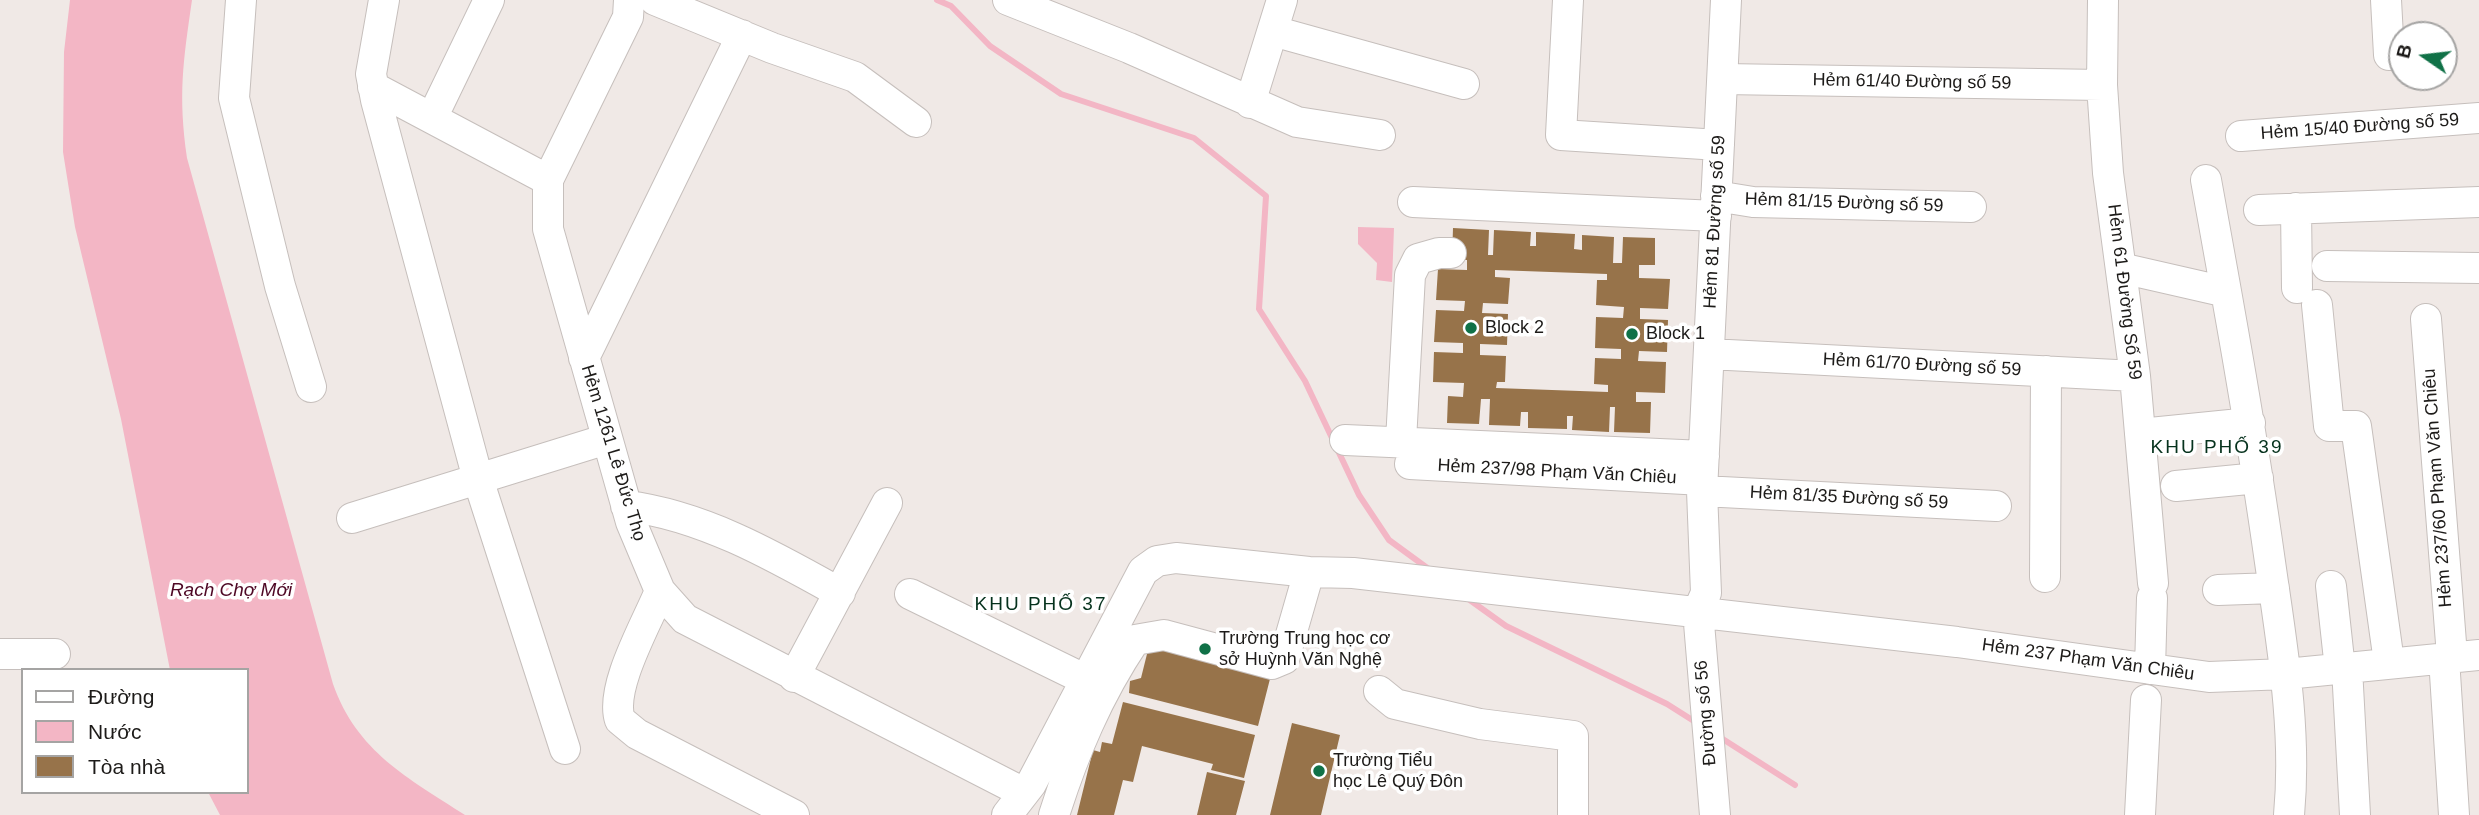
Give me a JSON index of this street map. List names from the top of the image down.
{
  "streets": {
    "street": [
      "Hẻm 61/40 Đường số 59",
      "Hẻm 15/40 Đường số 59",
      "Hẻm 81/15 Đường số 59",
      "Hẻm 81 Đường số 59",
      "Hẻm 61 Đường Số 59",
      "Hẻm 61/70 Đường số 59",
      "Hẻm 1261 Lê Đức Thọ",
      "Hẻm 237/60 Phạm Văn Chiêu",
      "Hẻm 81/35 Đường số 59",
      "Hẻm 237 Phạm Văn Chiêu",
      "Đường số 56"
    ]
  },
  "crossings": [
    ["Hẻm 61/40 Đường số 59", "Hẻm 81 Đường số 59"],
    ["Hẻm 61/40 Đường số 59", "Hẻm 61 Đường Số 59"],
    ["Hẻm 81/15 Đường số 59", "Hẻm 81 Đường số 59"],
    ["Hẻm 81 Đường số 59", "Hẻm 61/70 Đường số 59"],
    ["Hẻm 81 Đường số 59", "Hẻm 81/35 Đường số 59"],
    ["Hẻm 81 Đường số 59", "Hẻm 237 Phạm Văn Chiêu"],
    ["Hẻm 81 Đường số 59", "Đường số 56"],
    ["Hẻm 61 Đường Số 59", "Hẻm 61/70 Đường số 59"],
    ["Hẻm 61 Đường Số 59", "Hẻm 237 Phạm Văn Chiêu"],
    ["Hẻm 1261 Lê Đức Thọ", "Hẻm 237 Phạm Văn Chiêu"],
    ["Hẻm 237/60 Phạm Văn Chiêu", "Hẻm 237 Phạm Văn Chiêu"],
    ["Hẻm 237 Phạm Văn Chiêu", "Đường số 56"]
  ],
  "districts": ["KHU PHỐ 39", "KHU PHỐ 37"],
  "water": ["Rạch Chợ Mới"],
  "places": [
    "Block 2",
    "Block 1",
    "Trường Trung học cơ sở Huỳnh Văn Nghệ",
    "Trường Tiểu học Lê Quý Đôn"
  ],
  "legend": ["Đường", "Nước", "Tòa nhà"],
  "north": "left"
}
